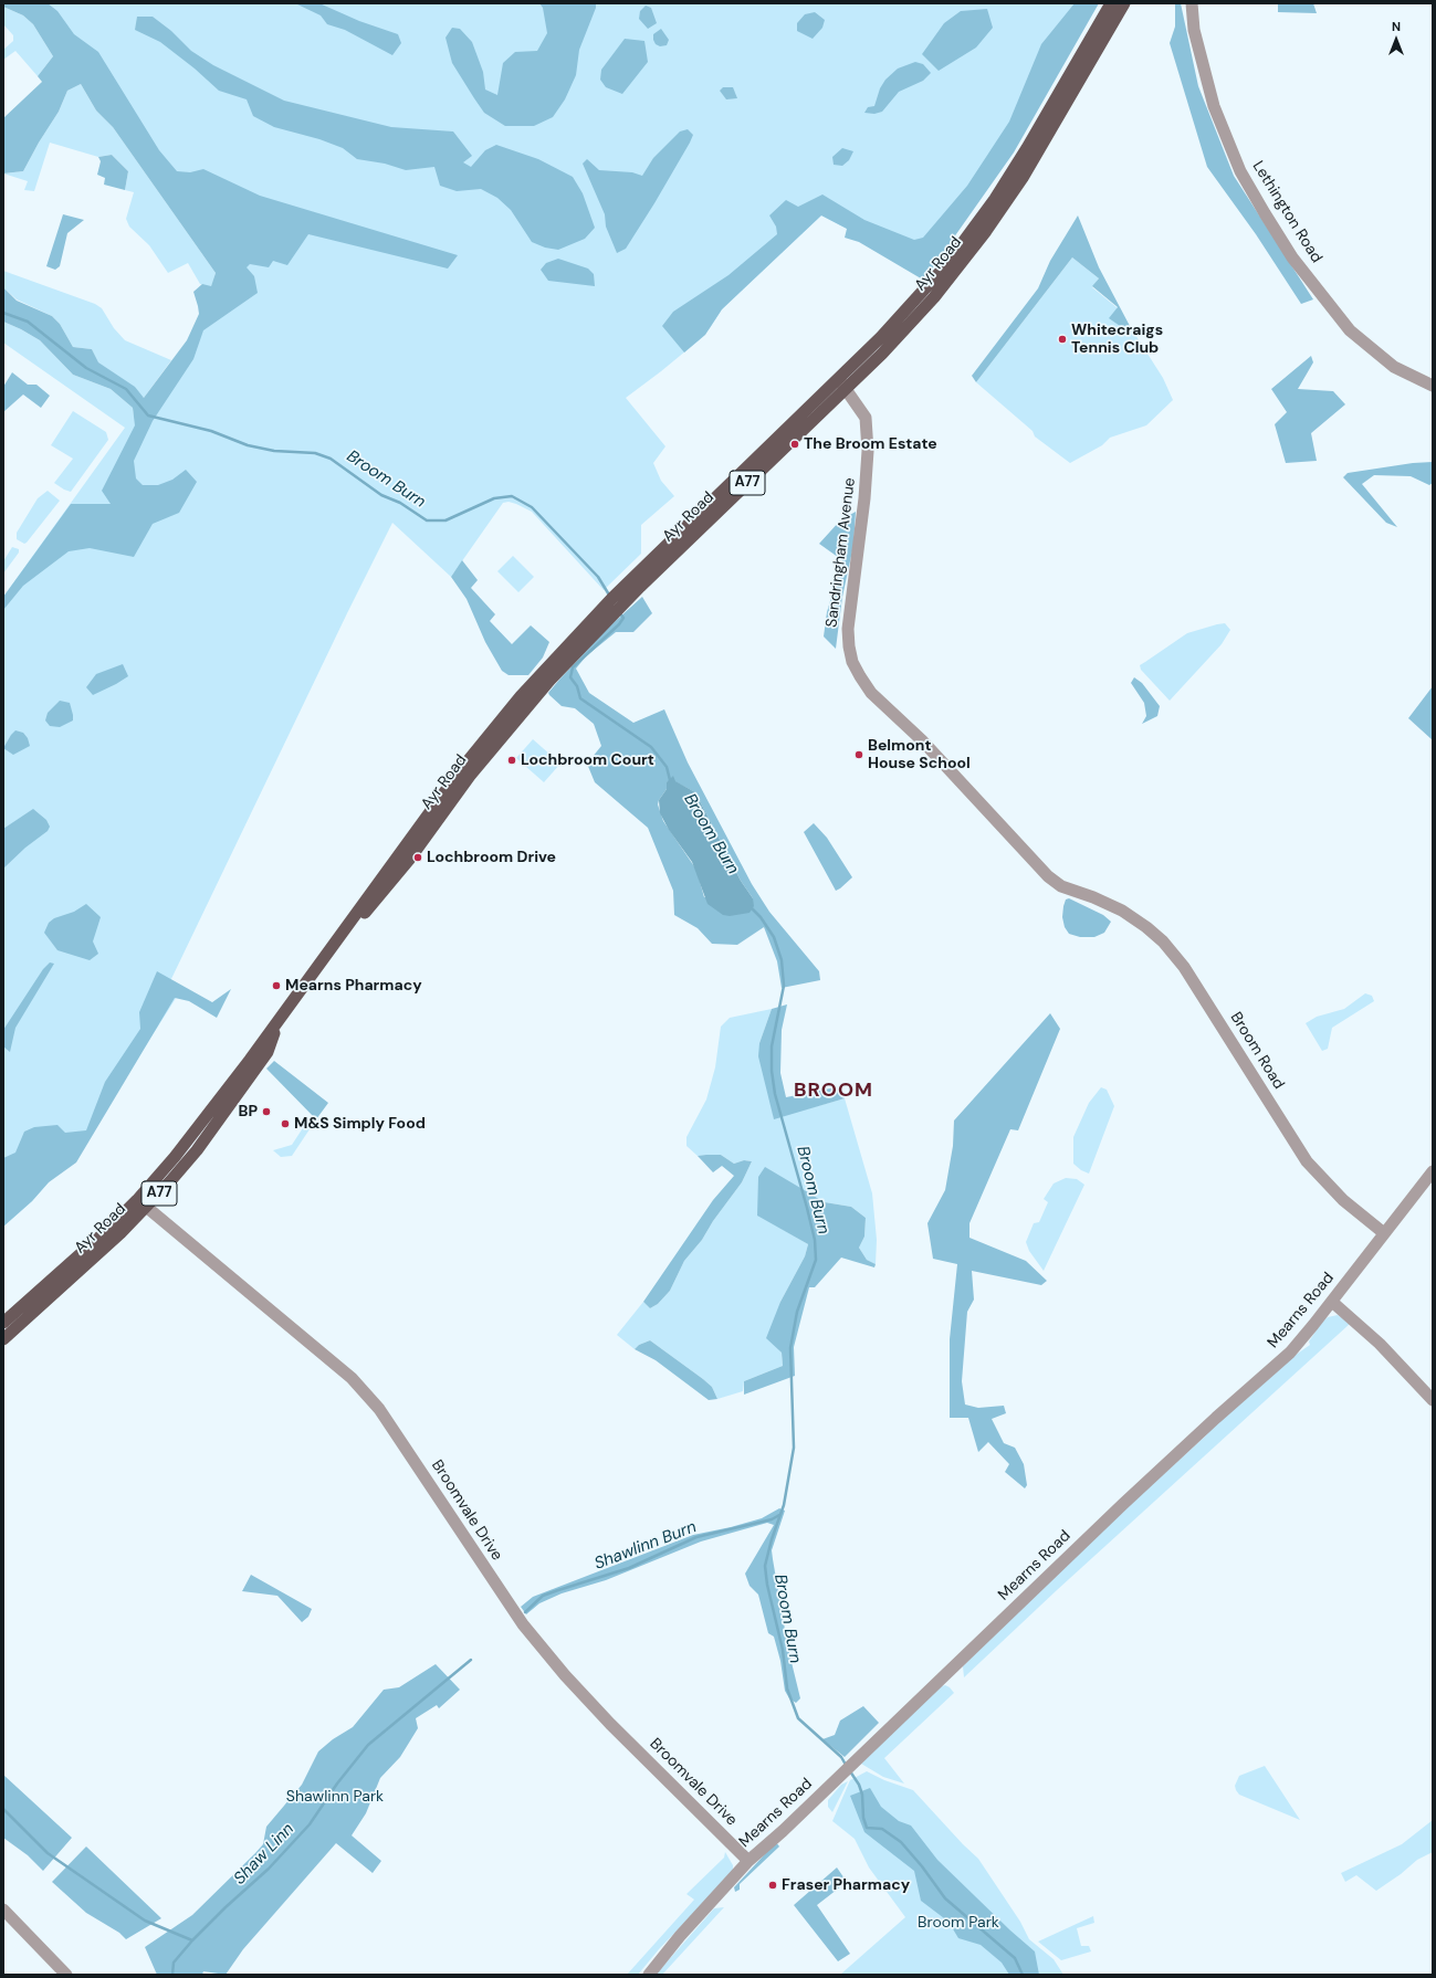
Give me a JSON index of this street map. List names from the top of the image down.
{
  "streets": {
    "main road": ["Ayr Road", "A77"],
    "street": [
      "Lethington Road",
      "Sandringham Avenue",
      "Broom Road",
      "Mearns Road",
      "Broomvale Drive"
    ]
  },
  "crossings": [
    ["Ayr Road", "Sandringham Avenue"],
    ["Ayr Road", "Broomvale Drive"],
    ["Sandringham Avenue", "Broom Road"],
    ["Broom Road", "Mearns Road"],
    ["Mearns Road", "Broomvale Drive"]
  ],
  "districts": ["BROOM"],
  "water": ["Broom Burn", "Shawlinn Burn", "Shaw Linn"],
  "parks": ["Shawlinn Park", "Broom Park"],
  "places": [
    "Whitecraigs Tennis Club",
    "The Broom Estate",
    "Belmont House School",
    "Lochbroom Court",
    "Lochbroom Drive",
    "Mearns Pharmacy",
    "BP",
    "M&S Simply Food",
    "Fraser Pharmacy"
  ],
  "north": "top"
}
